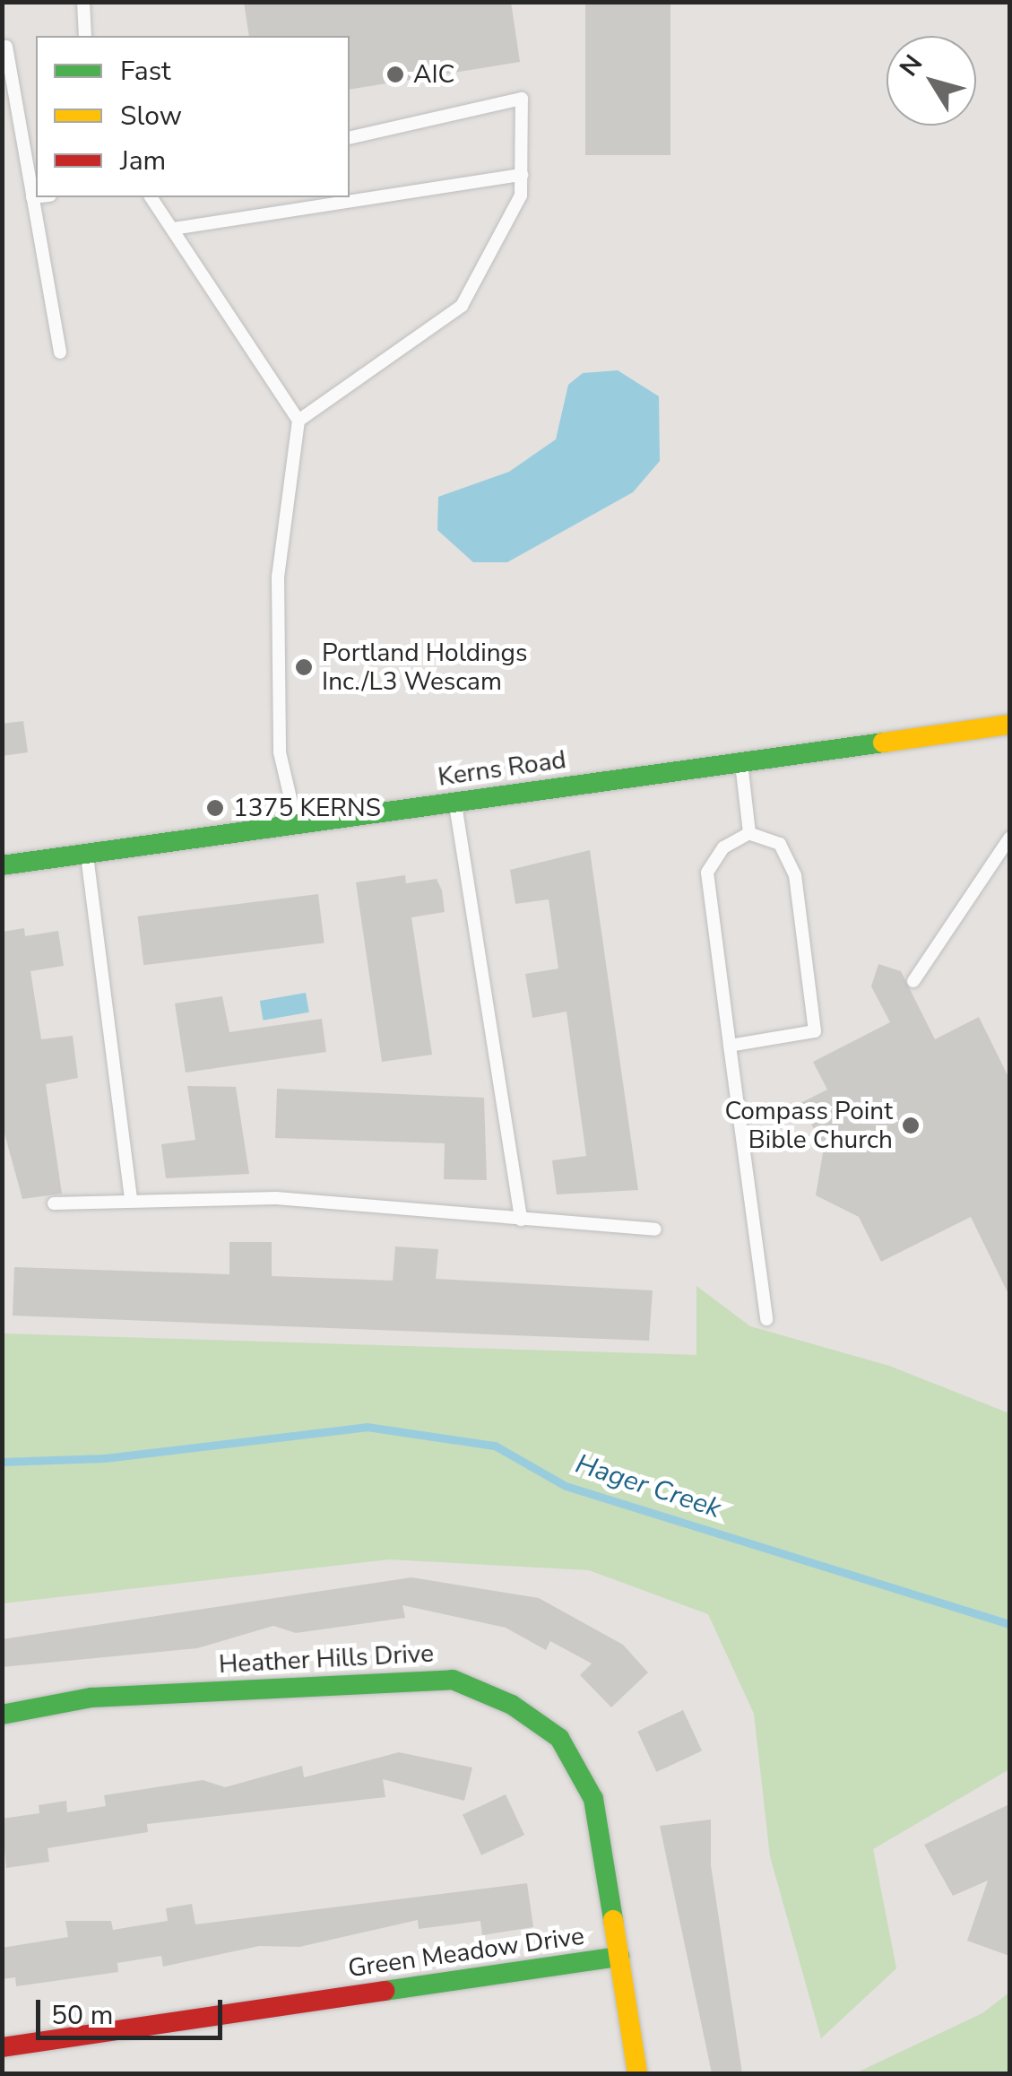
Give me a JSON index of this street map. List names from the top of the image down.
{
  "streets": {
    "street": ["Kerns Road", "Heather Hills Drive", "Green Meadow Drive"]
  },
  "crossings": [
    ["Heather Hills Drive", "Green Meadow Drive"]
  ],
  "water": ["Hager Creek"],
  "places": [
    "AIC",
    "Portland Holdings Inc./L3 Wescam",
    "1375 KERNS",
    "Compass Point Bible Church"
  ],
  "legend": ["Fast", "Slow", "Jam"],
  "scale_bar": "50 m",
  "north": "top left"
}
